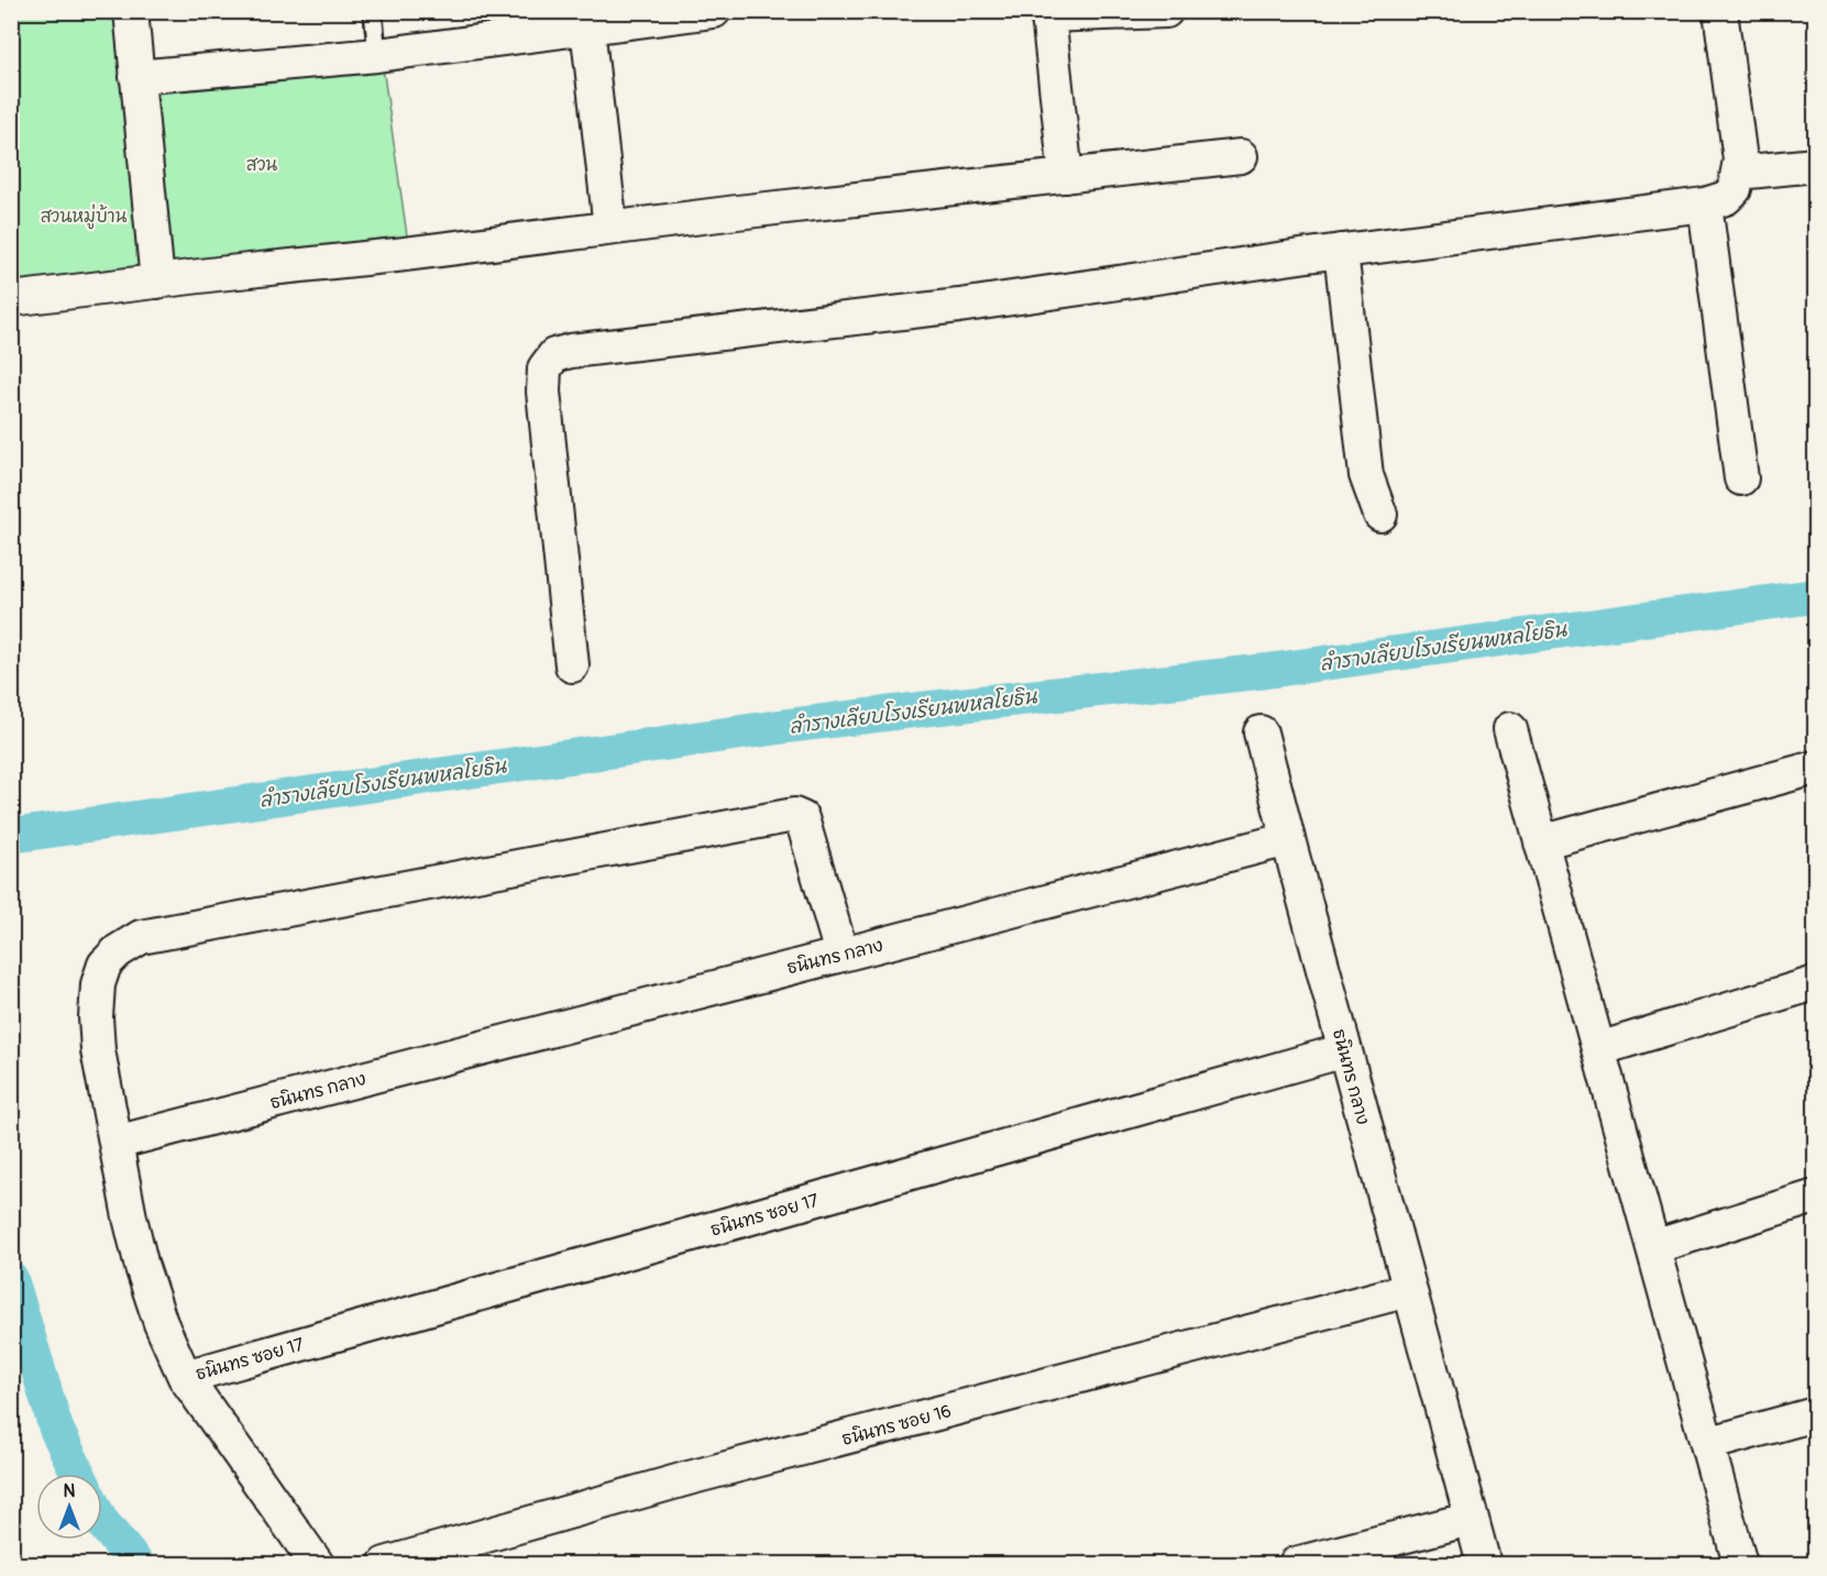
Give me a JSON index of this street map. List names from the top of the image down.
{
  "streets": {
    "street": ["ธนินทร กลาง", "ธนินทร ซอย 17", "ธนินทร ซอย 16"]
  },
  "crossings": [
    ["ธนินทร กลาง", "ธนินทร ซอย 17"],
    ["ธนินทร กลาง", "ธนินทร ซอย 16"]
  ],
  "water": ["ลำรางเลียบโรงเรียนพหลโยธิน"],
  "parks": ["สวน", "สวนหมู่บ้าน"],
  "north": "top"
}
